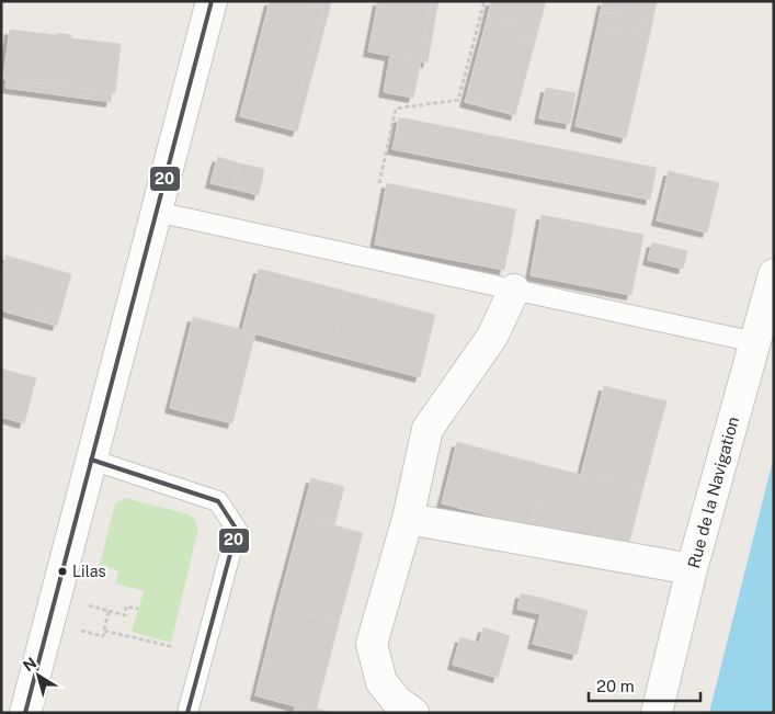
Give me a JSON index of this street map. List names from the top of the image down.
{
  "streets": {
    "street": ["Rue de la Navigation"]
  },
  "places": ["Lilas"],
  "lines": ["transit line 20"],
  "scale_bar": "20 m",
  "north": "top left"
}
